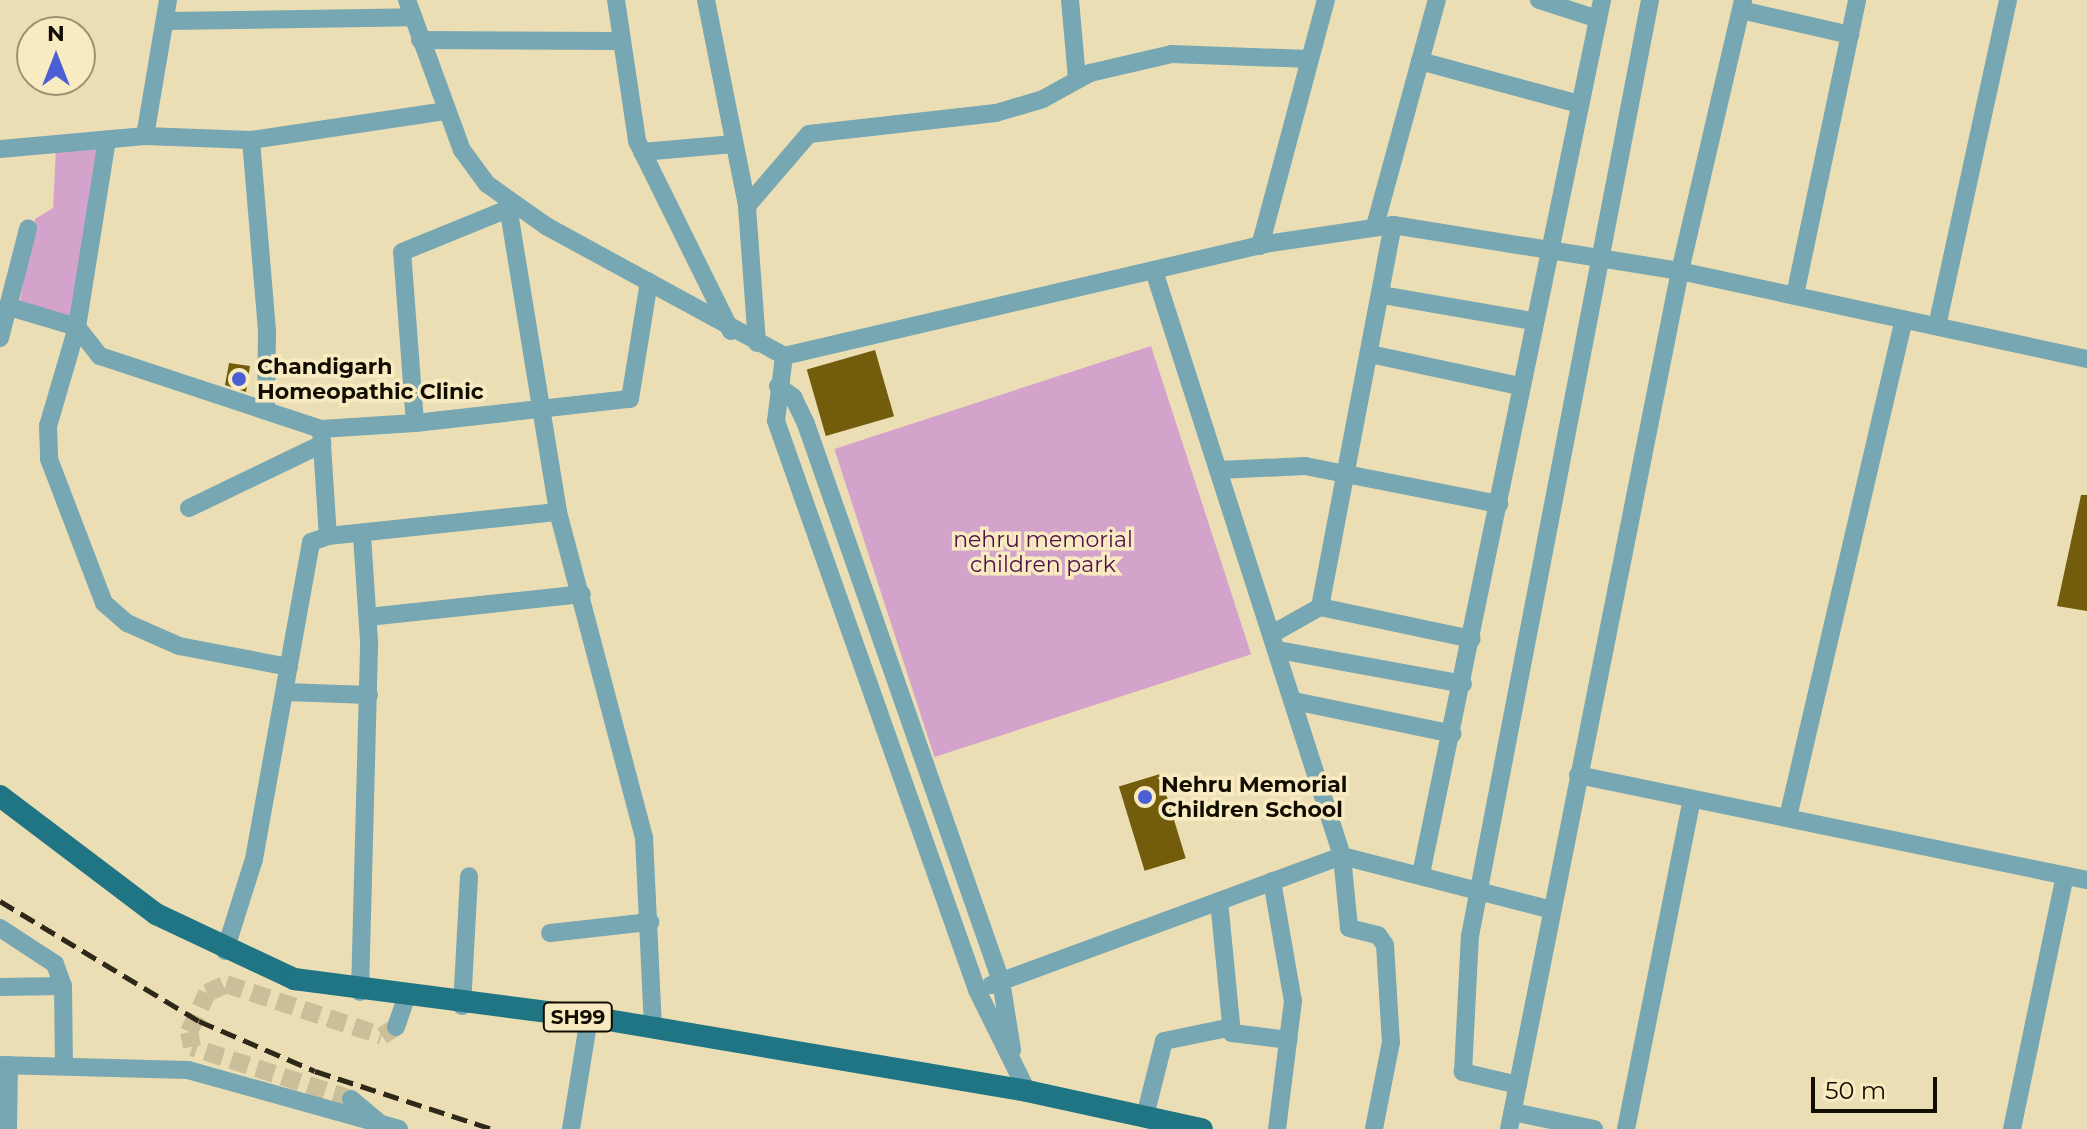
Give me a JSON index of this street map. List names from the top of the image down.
{
  "streets": {
    "main road": ["SH99"]
  },
  "parks": ["nehru memorial children park"],
  "places": ["Chandigarh Homeopathic Clinic", "Nehru Memorial Children School"],
  "scale_bar": "50 m",
  "north": "top"
}
